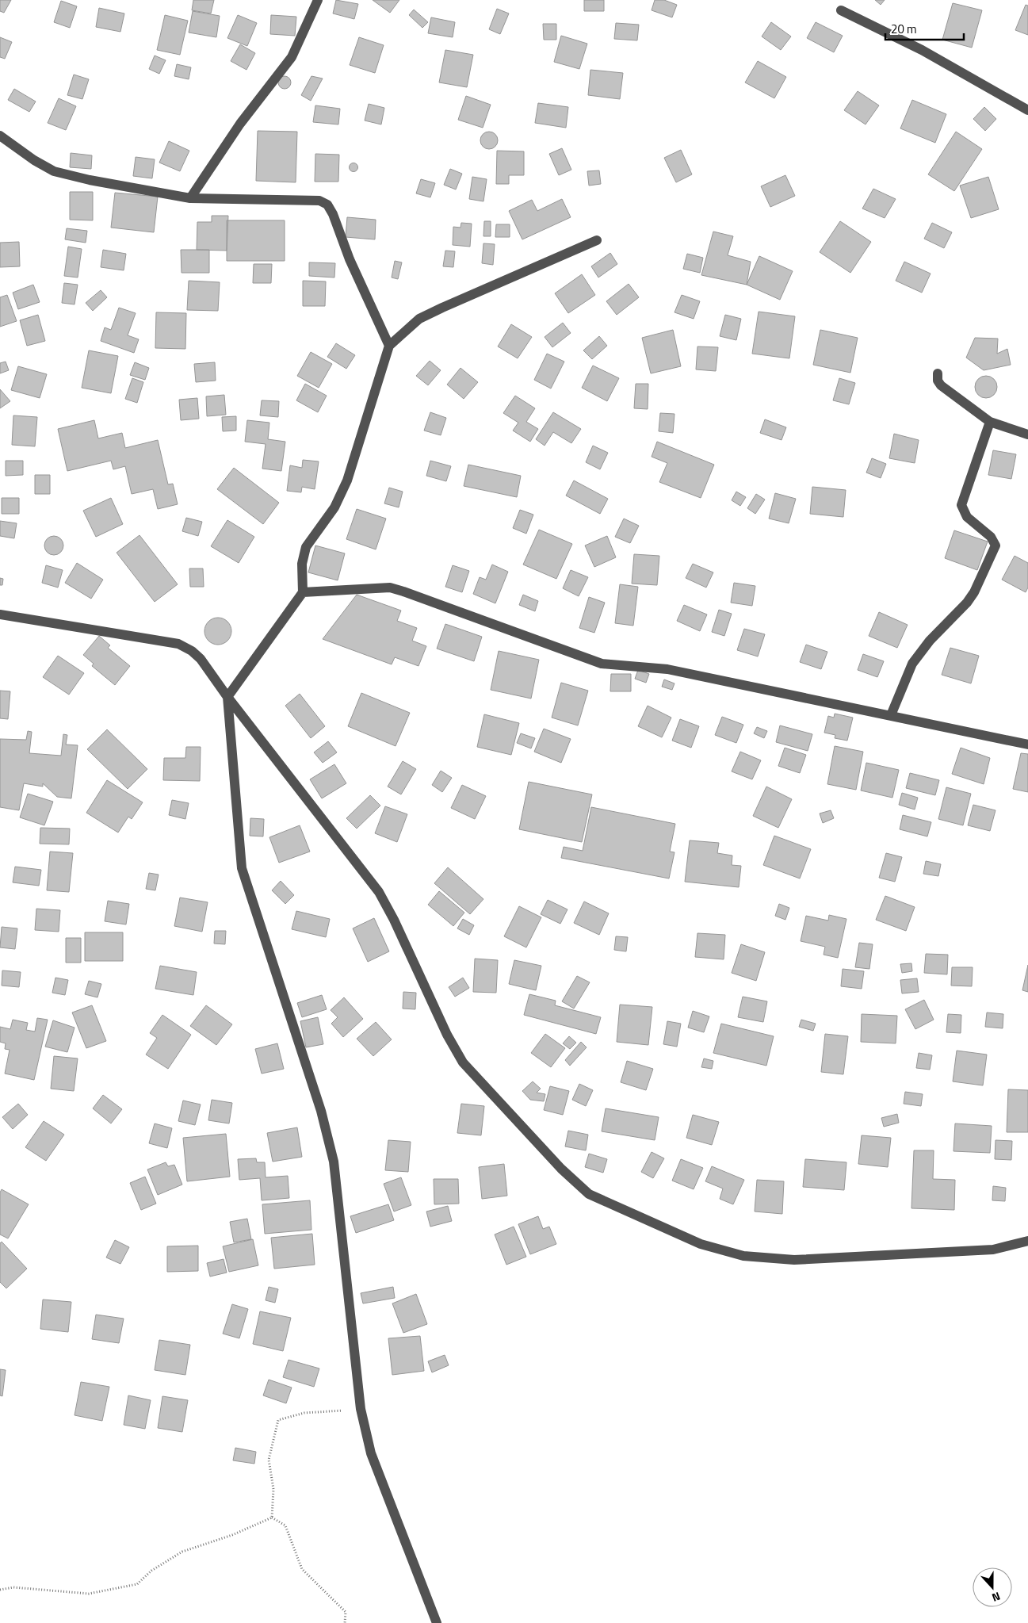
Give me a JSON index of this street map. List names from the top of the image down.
{
  "scale_bar": "20 m",
  "north": "bottom"
}
